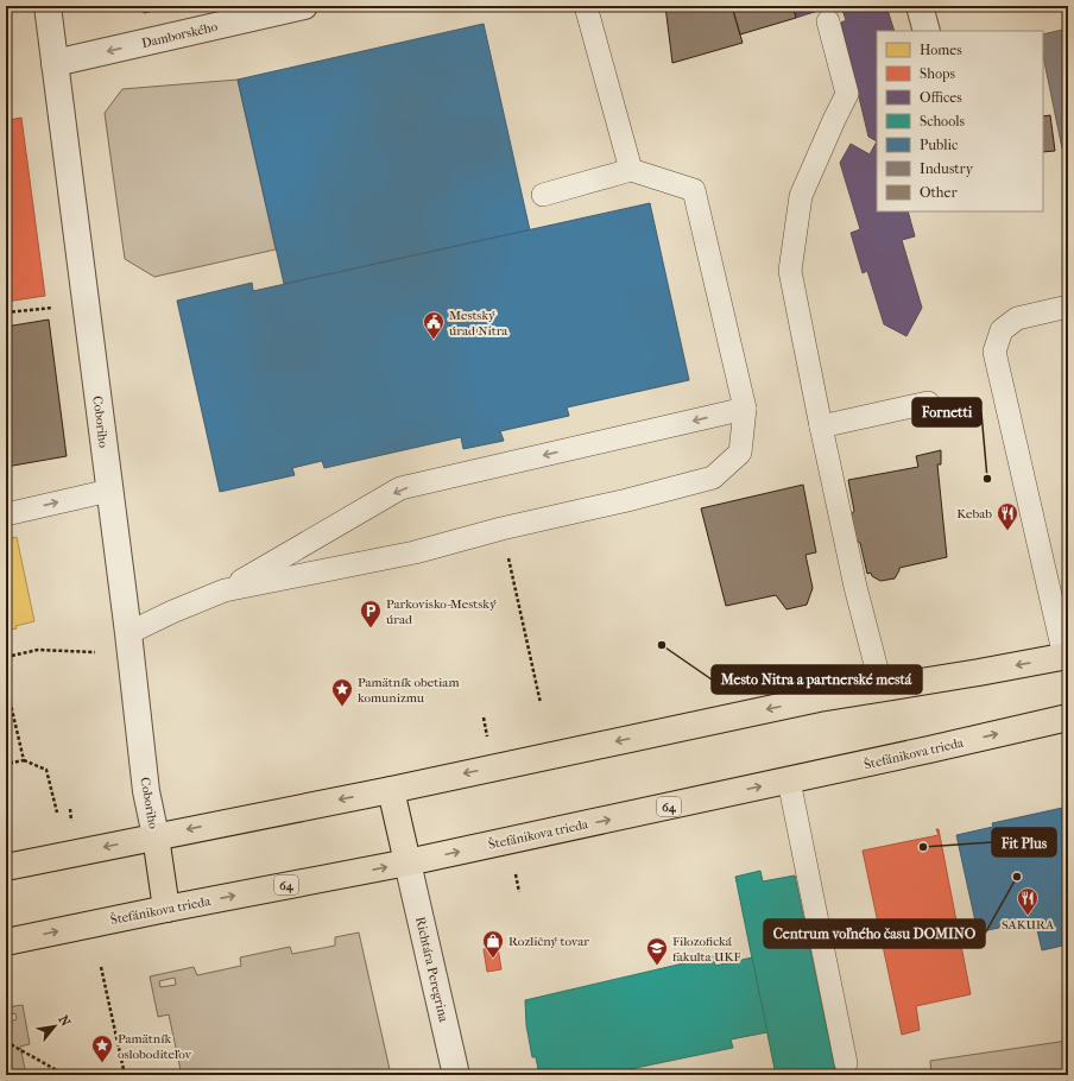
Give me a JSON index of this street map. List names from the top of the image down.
{
  "streets": {
    "main road": ["Štefánikova trieda", "64"],
    "street": ["Damborského", "Coboriho", "Richtára Peregrina"]
  },
  "crossings": [
    ["Damborského", "Coboriho"],
    ["Štefánikova trieda", "Richtára Peregrina"]
  ],
  "one_way": ["Damborského"],
  "places": {
    "public building": ["Mestský úrad Nitra"],
    "other": [
      "Fornetti",
      "Mesto Nitra a partnerské mestá",
      "Fit Plus",
      "Centrum voľného času DOMINO"
    ],
    "restaurant": ["Kebab", "SAKURA"],
    "parking": ["Parkovisko-Mestský úrad"],
    "place": ["Pamätník obetiam komunizmu", "Pamätník osloboditeľov"],
    "shop": ["Rozličný tovar"],
    "school or university": ["Filozofická fakulta UKF"]
  },
  "legend": [
    "Homes",
    "Shops",
    "Offices",
    "Schools",
    "Public",
    "Industry",
    "Other"
  ],
  "north": "top right"
}
